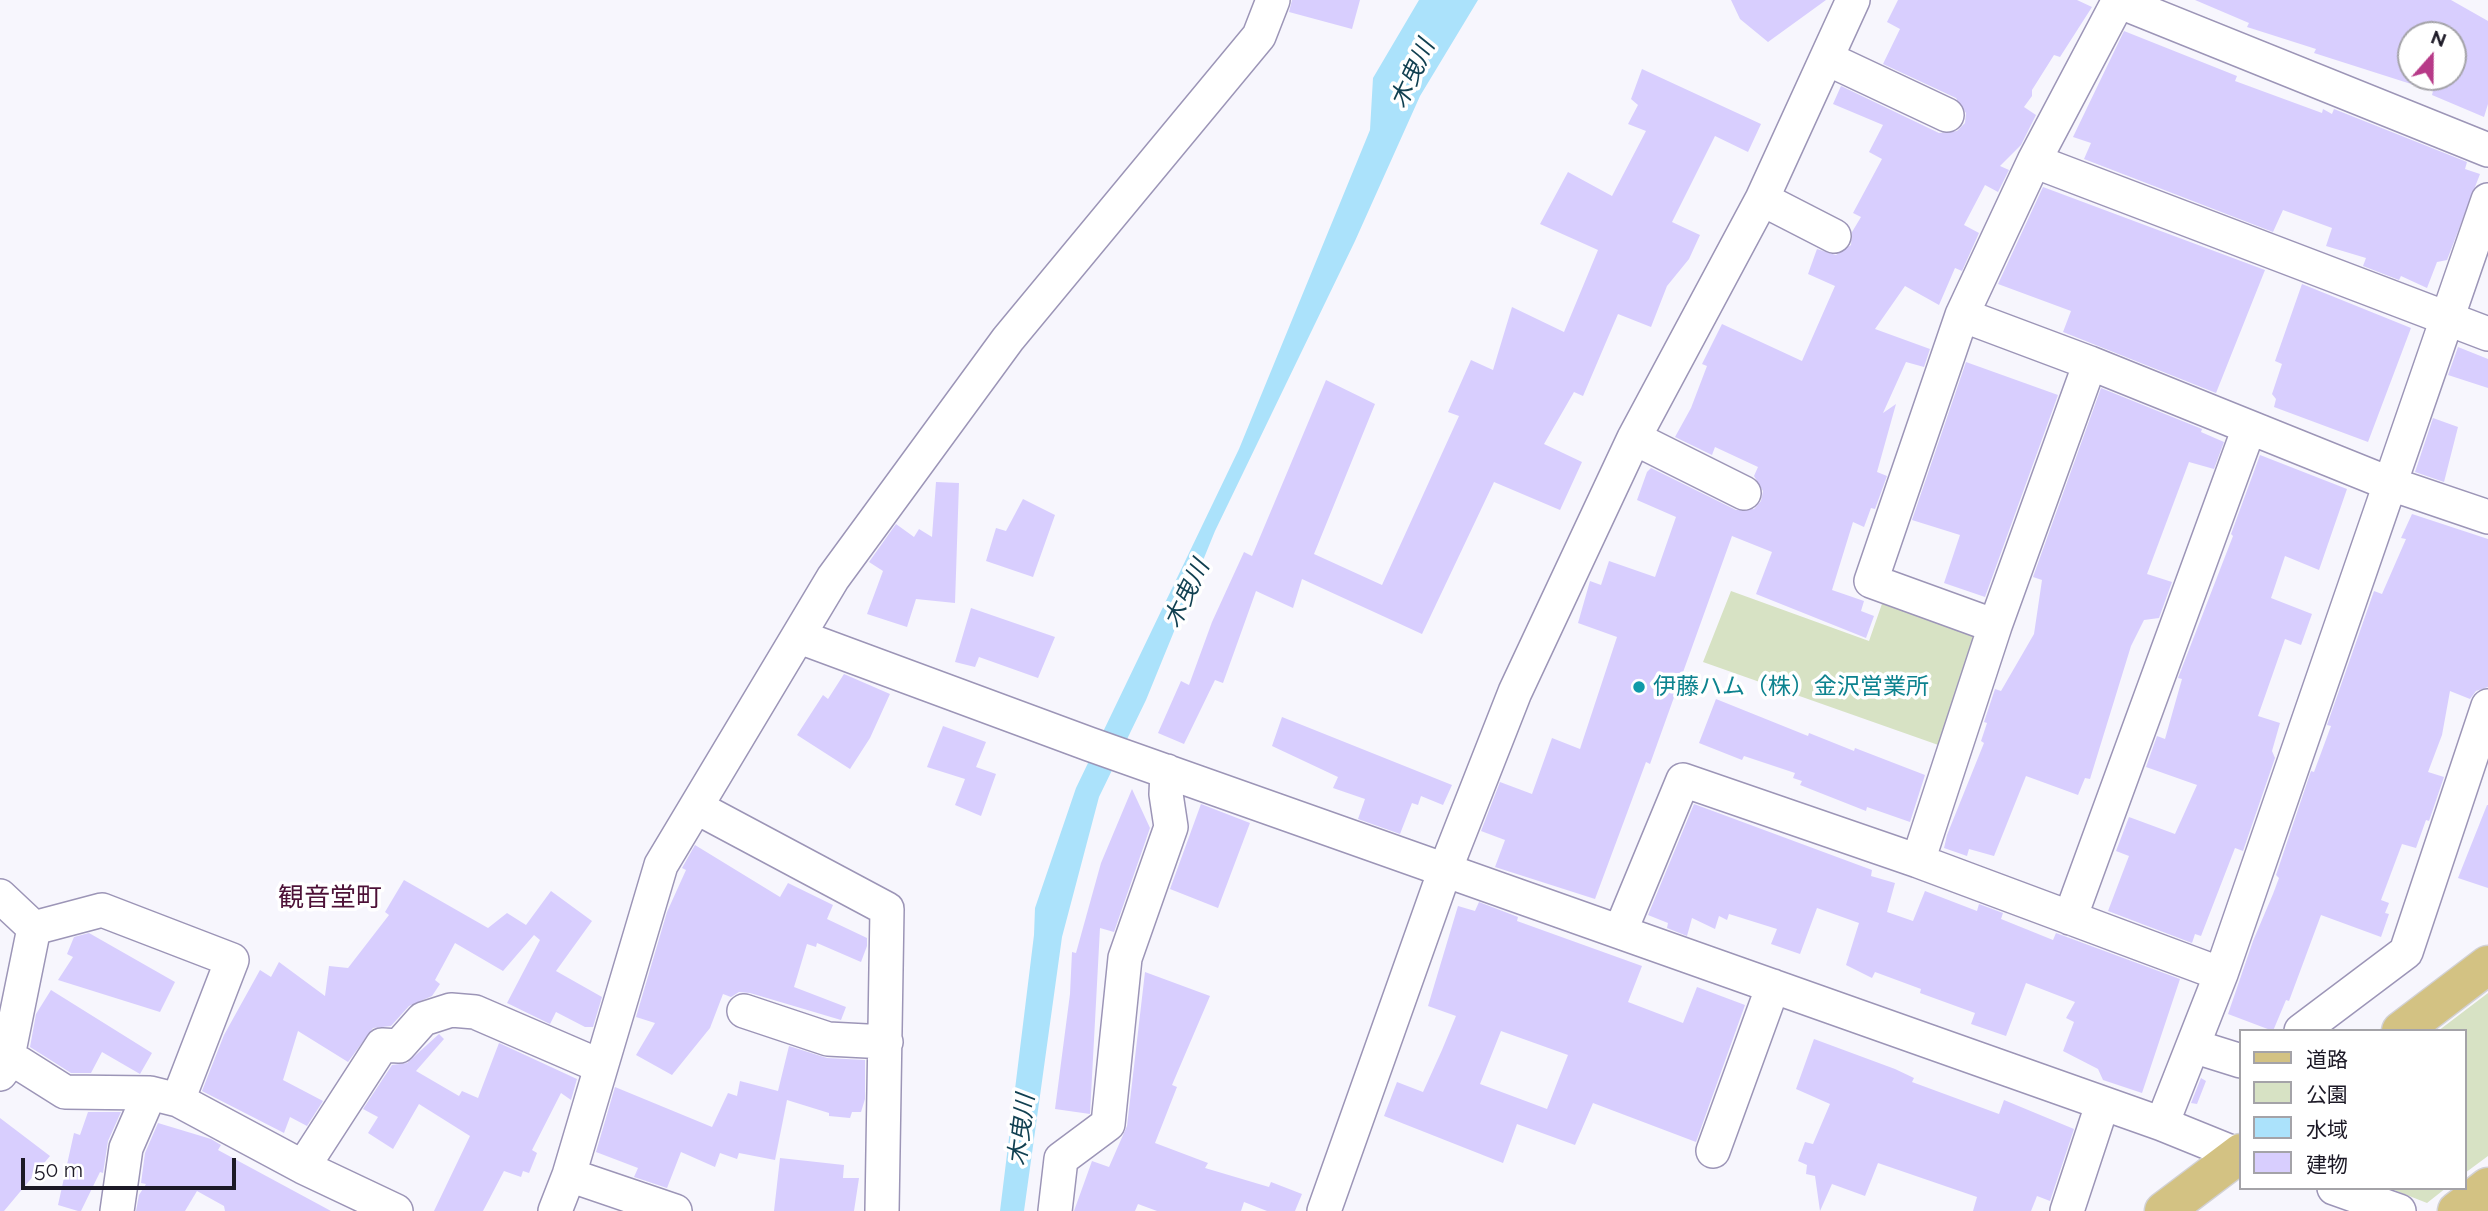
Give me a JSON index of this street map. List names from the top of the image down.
{
  "districts": ["観音堂町"],
  "water": ["木曳川"],
  "places": ["伊藤ハム（株）金沢営業所"],
  "legend": [
    "道路",
    "公園",
    "水域",
    "建物"
  ],
  "scale_bar": "50 m",
  "north": "top"
}
